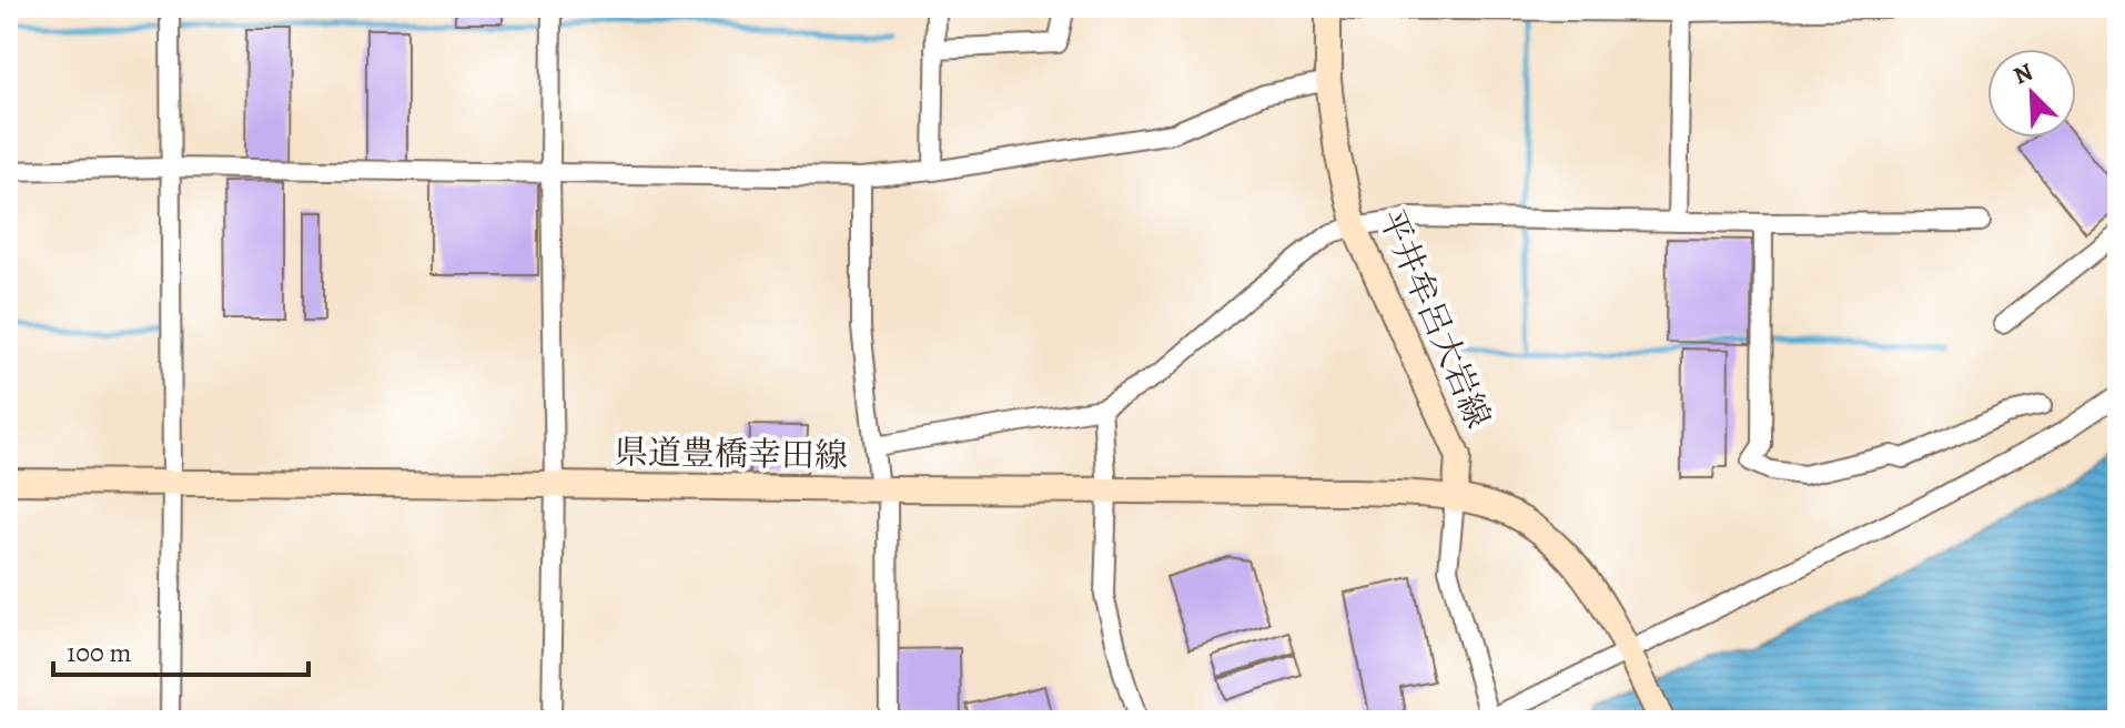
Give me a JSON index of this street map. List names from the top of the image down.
{
  "streets": {
    "main road": ["平井牟呂大岩線", "県道豊橋幸田線"]
  },
  "crossings": [
    ["平井牟呂大岩線", "県道豊橋幸田線"]
  ],
  "scale_bar": "100 m",
  "north": "top left"
}
